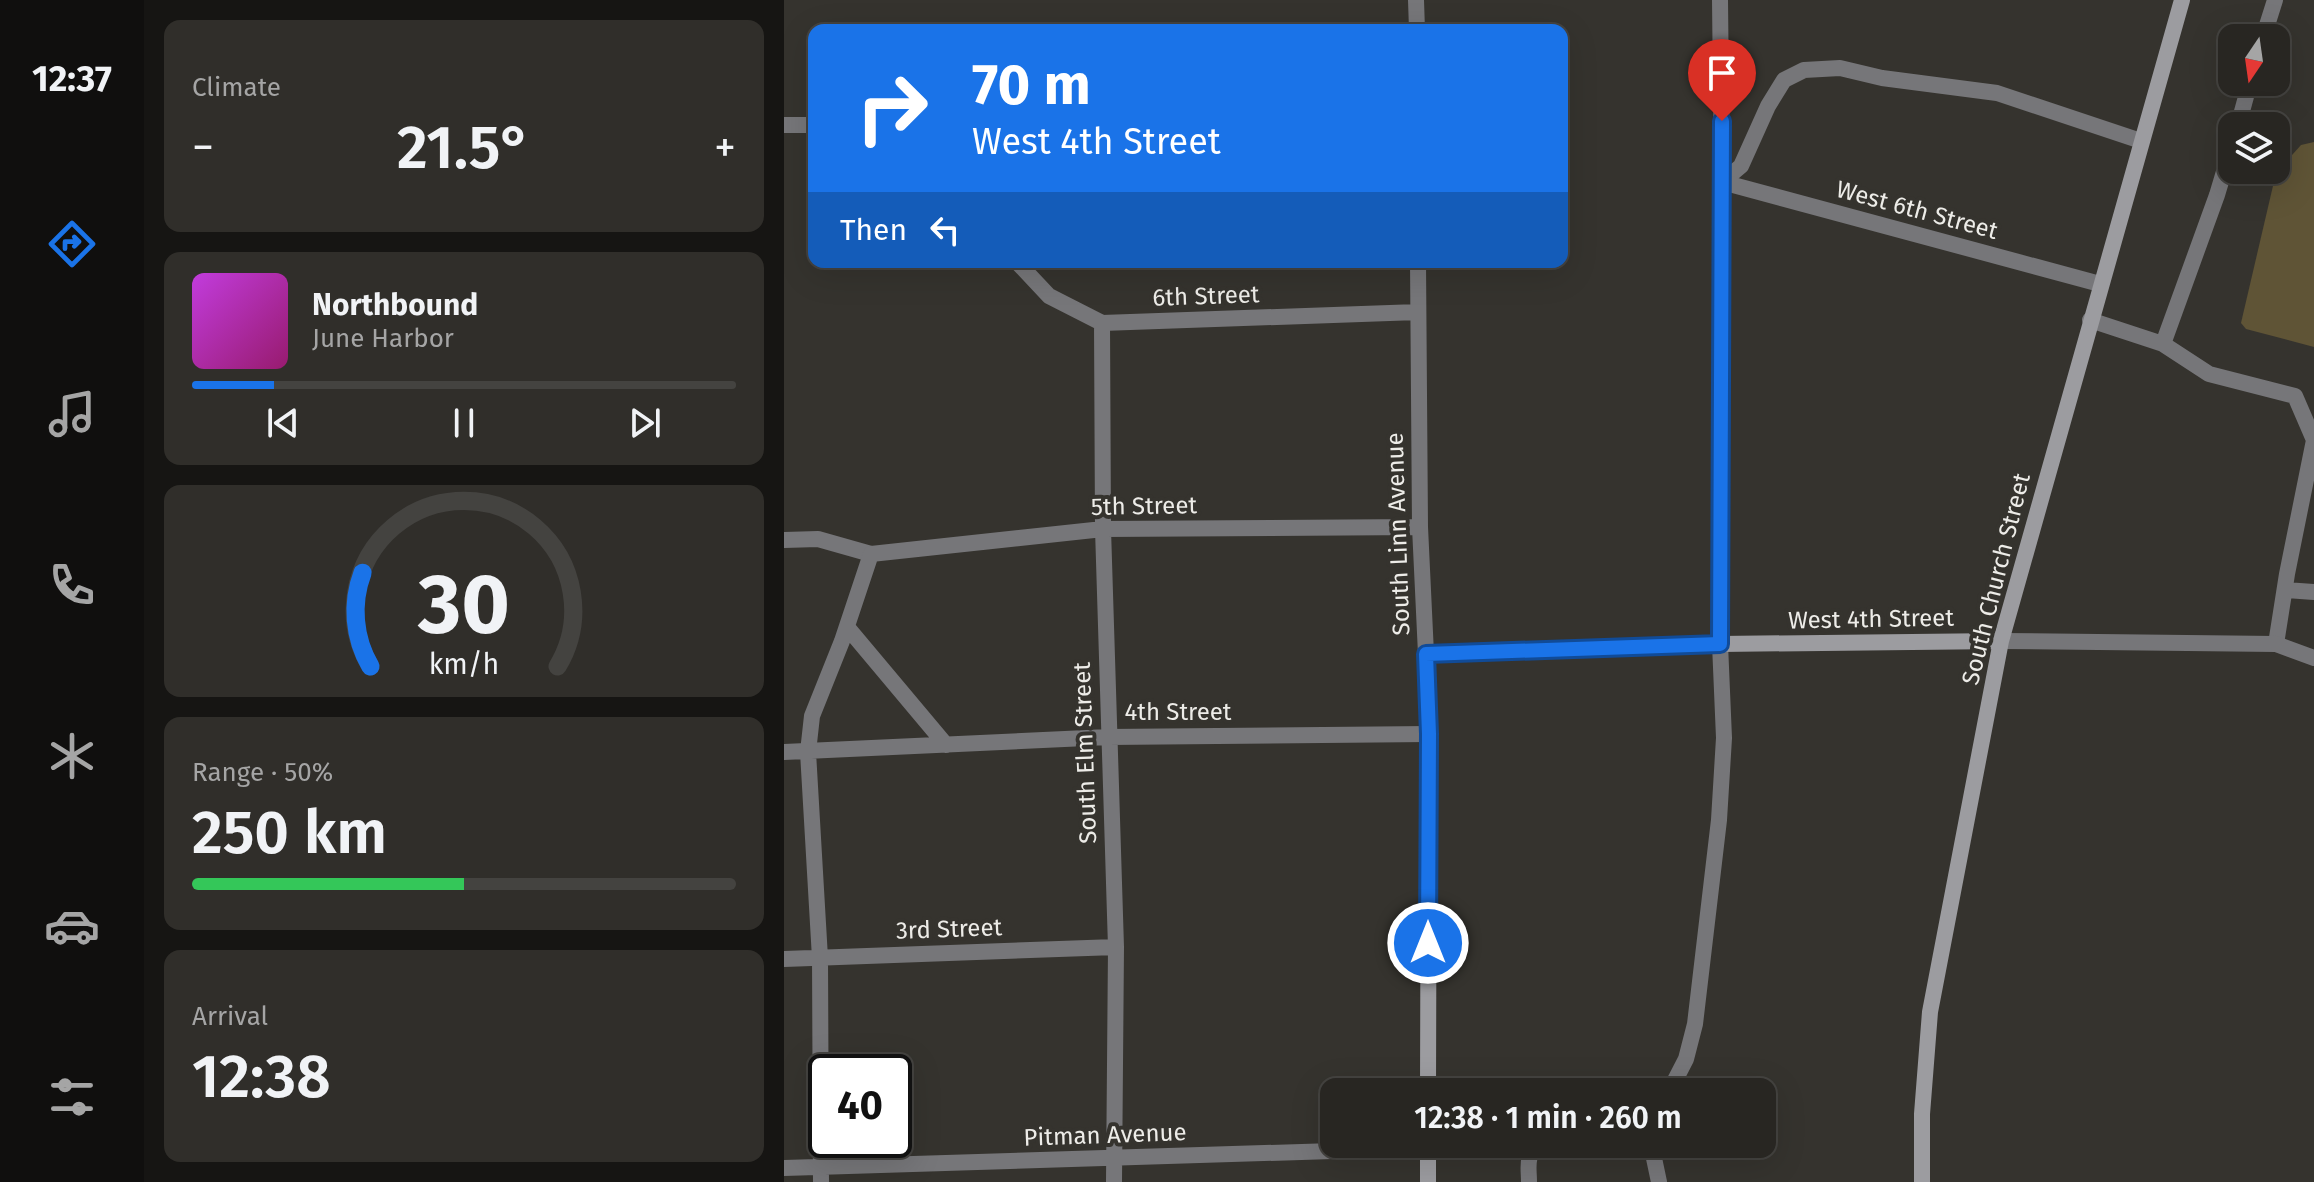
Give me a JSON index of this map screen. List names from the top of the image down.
{
  "streets": {
    "street": [
      "West 6th Street",
      "6th Street",
      "5th Street",
      "South Linn Avenue",
      "South Church Street",
      "West 4th Street",
      "4th Street",
      "South Elm Street",
      "3rd Street",
      "Pitman Avenue"
    ]
  },
  "crossings": [
    ["West 6th Street", "South Church Street"],
    ["6th Street", "South Linn Avenue"],
    ["6th Street", "South Elm Street"],
    ["5th Street", "South Linn Avenue"],
    ["5th Street", "South Elm Street"],
    ["South Linn Avenue", "West 4th Street"],
    ["South Linn Avenue", "4th Street"],
    ["South Church Street", "West 4th Street"],
    ["4th Street", "South Elm Street"],
    ["South Elm Street", "3rd Street"],
    ["South Elm Street", "Pitman Avenue"]
  ],
  "north": "bottom",
  "page": {
    "tabs": "12:37",
    "tile": [
      "Climate",
      ["Range · 50%", "250 km"],
      ["Arrival", "12:38"]
    ],
    "turn": ["70 m", "West 4th Street"],
    "heat": ["−", "21.5°", "+"],
    "then": "Then",
    "song": ["Northbound", "June Harbor"],
    "limit": "40",
    "trip": "12:38 · 1 min · 260 m",
    "gauge": ["30", "km/h"]
  }
}
